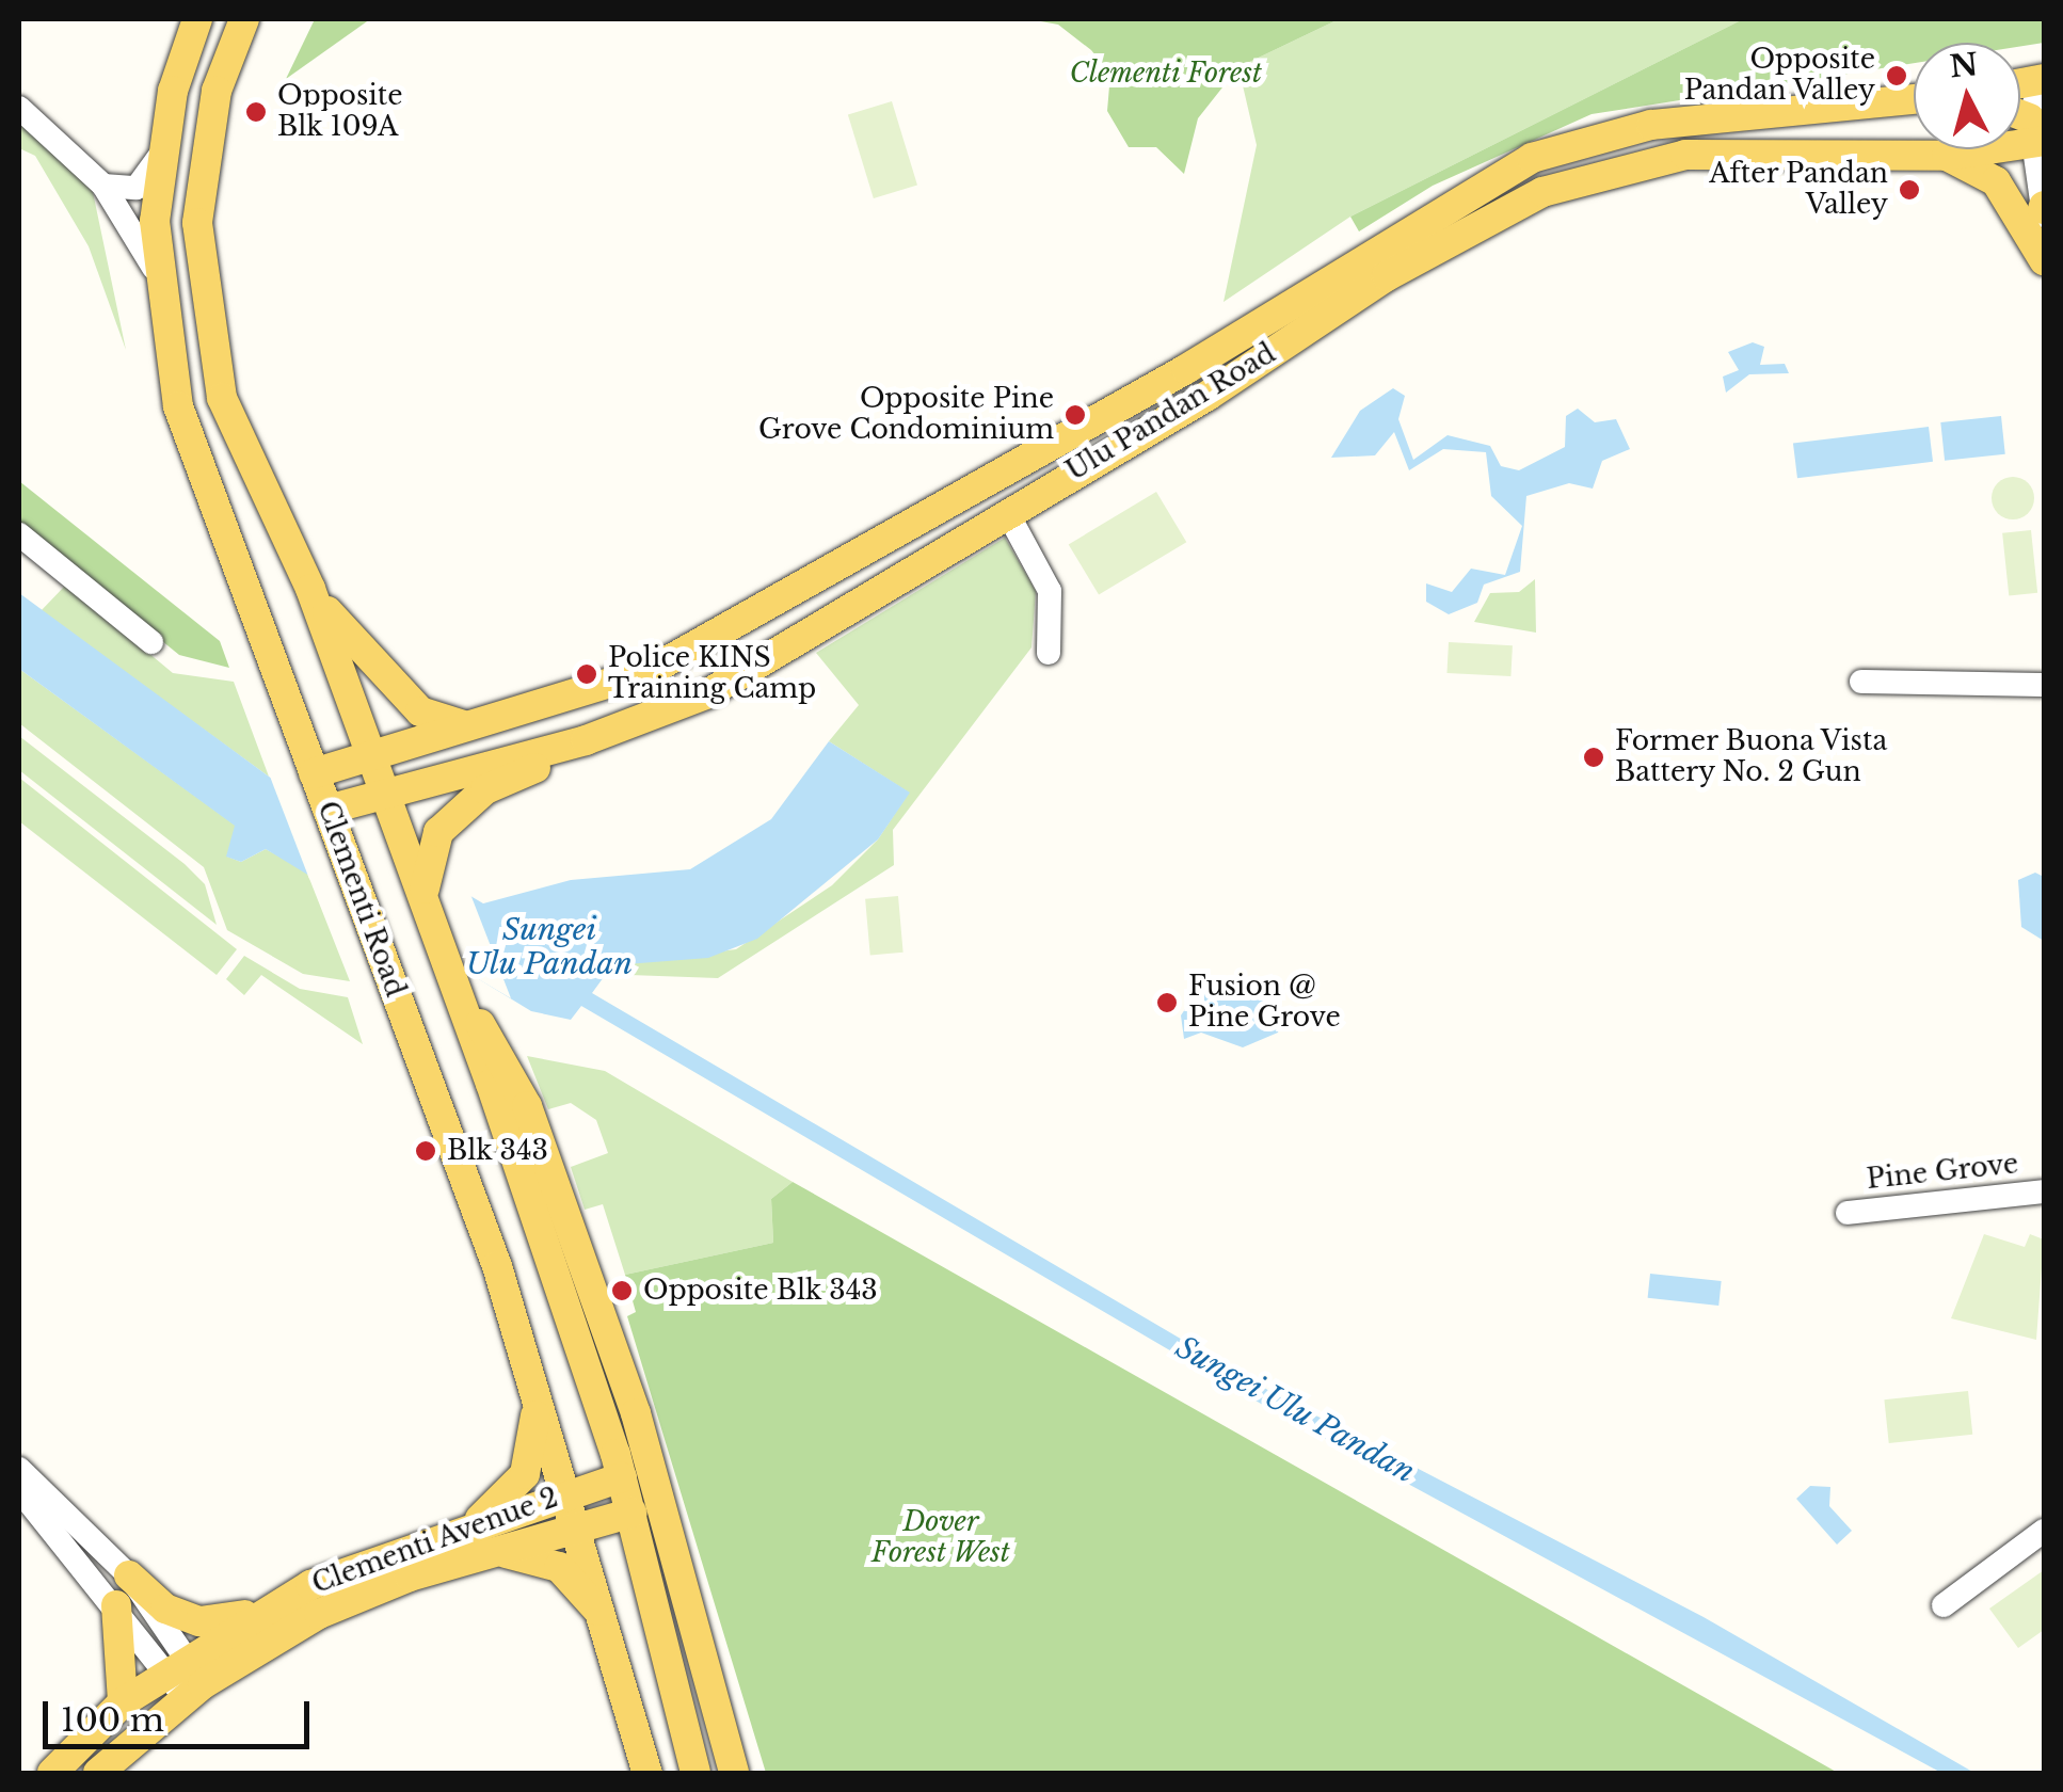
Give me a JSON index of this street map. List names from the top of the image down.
{
  "streets": {
    "main road": ["Ulu Pandan Road", "Clementi Road", "Clementi Avenue 2"],
    "street": ["Pine Grove"]
  },
  "crossings": [
    ["Ulu Pandan Road", "Clementi Road"],
    ["Clementi Road", "Clementi Avenue 2"]
  ],
  "water": ["Sungei Ulu Pandan"],
  "parks": ["Clementi Forest", "Dover Forest West"],
  "places": [
    "Opposite Pandan Valley",
    "Opposite Blk 109A",
    "After Pandan Valley",
    "Opposite Pine Grove Condominium",
    "Police KINS Training Camp",
    "Former Buona Vista Battery No. 2 Gun",
    "Fusion @ Pine Grove",
    "Blk 343",
    "Opposite Blk 343"
  ],
  "scale_bar": "100 m",
  "north": "top"
}
